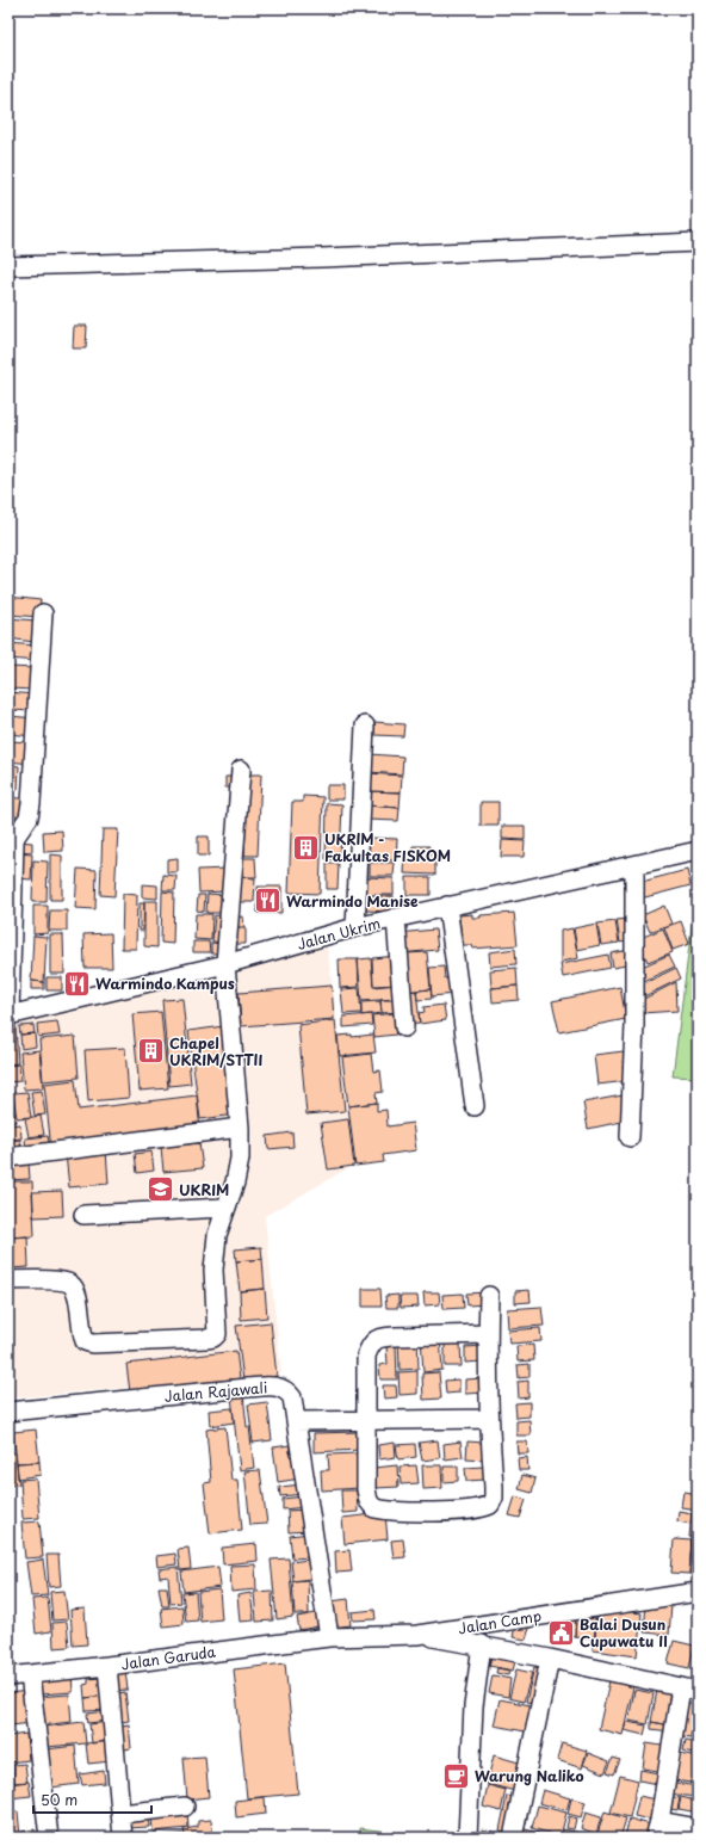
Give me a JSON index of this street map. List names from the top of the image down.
{
  "streets": {
    "street": [
      "Jalan Ukrim",
      "Jalan Rajawali",
      "Jalan Camp",
      "Jalan Garuda"
    ]
  },
  "crossings": [
    ["Jalan Rajawali", "Jalan Camp"],
    ["Jalan Rajawali", "Jalan Garuda"],
    ["Jalan Camp", "Jalan Garuda"]
  ],
  "places": {
    "building": ["UKRIM - Fakultas FISKOM", "Chapel UKRIM/STTII"],
    "restaurant": ["Warmindo Manise", "Warmindo Kampus"],
    "school or university": ["UKRIM"],
    "public building": ["Balai Dusun Cupuwatu II"],
    "cafe": ["Warung Naliko"]
  },
  "scale_bar": "50 m"
}
